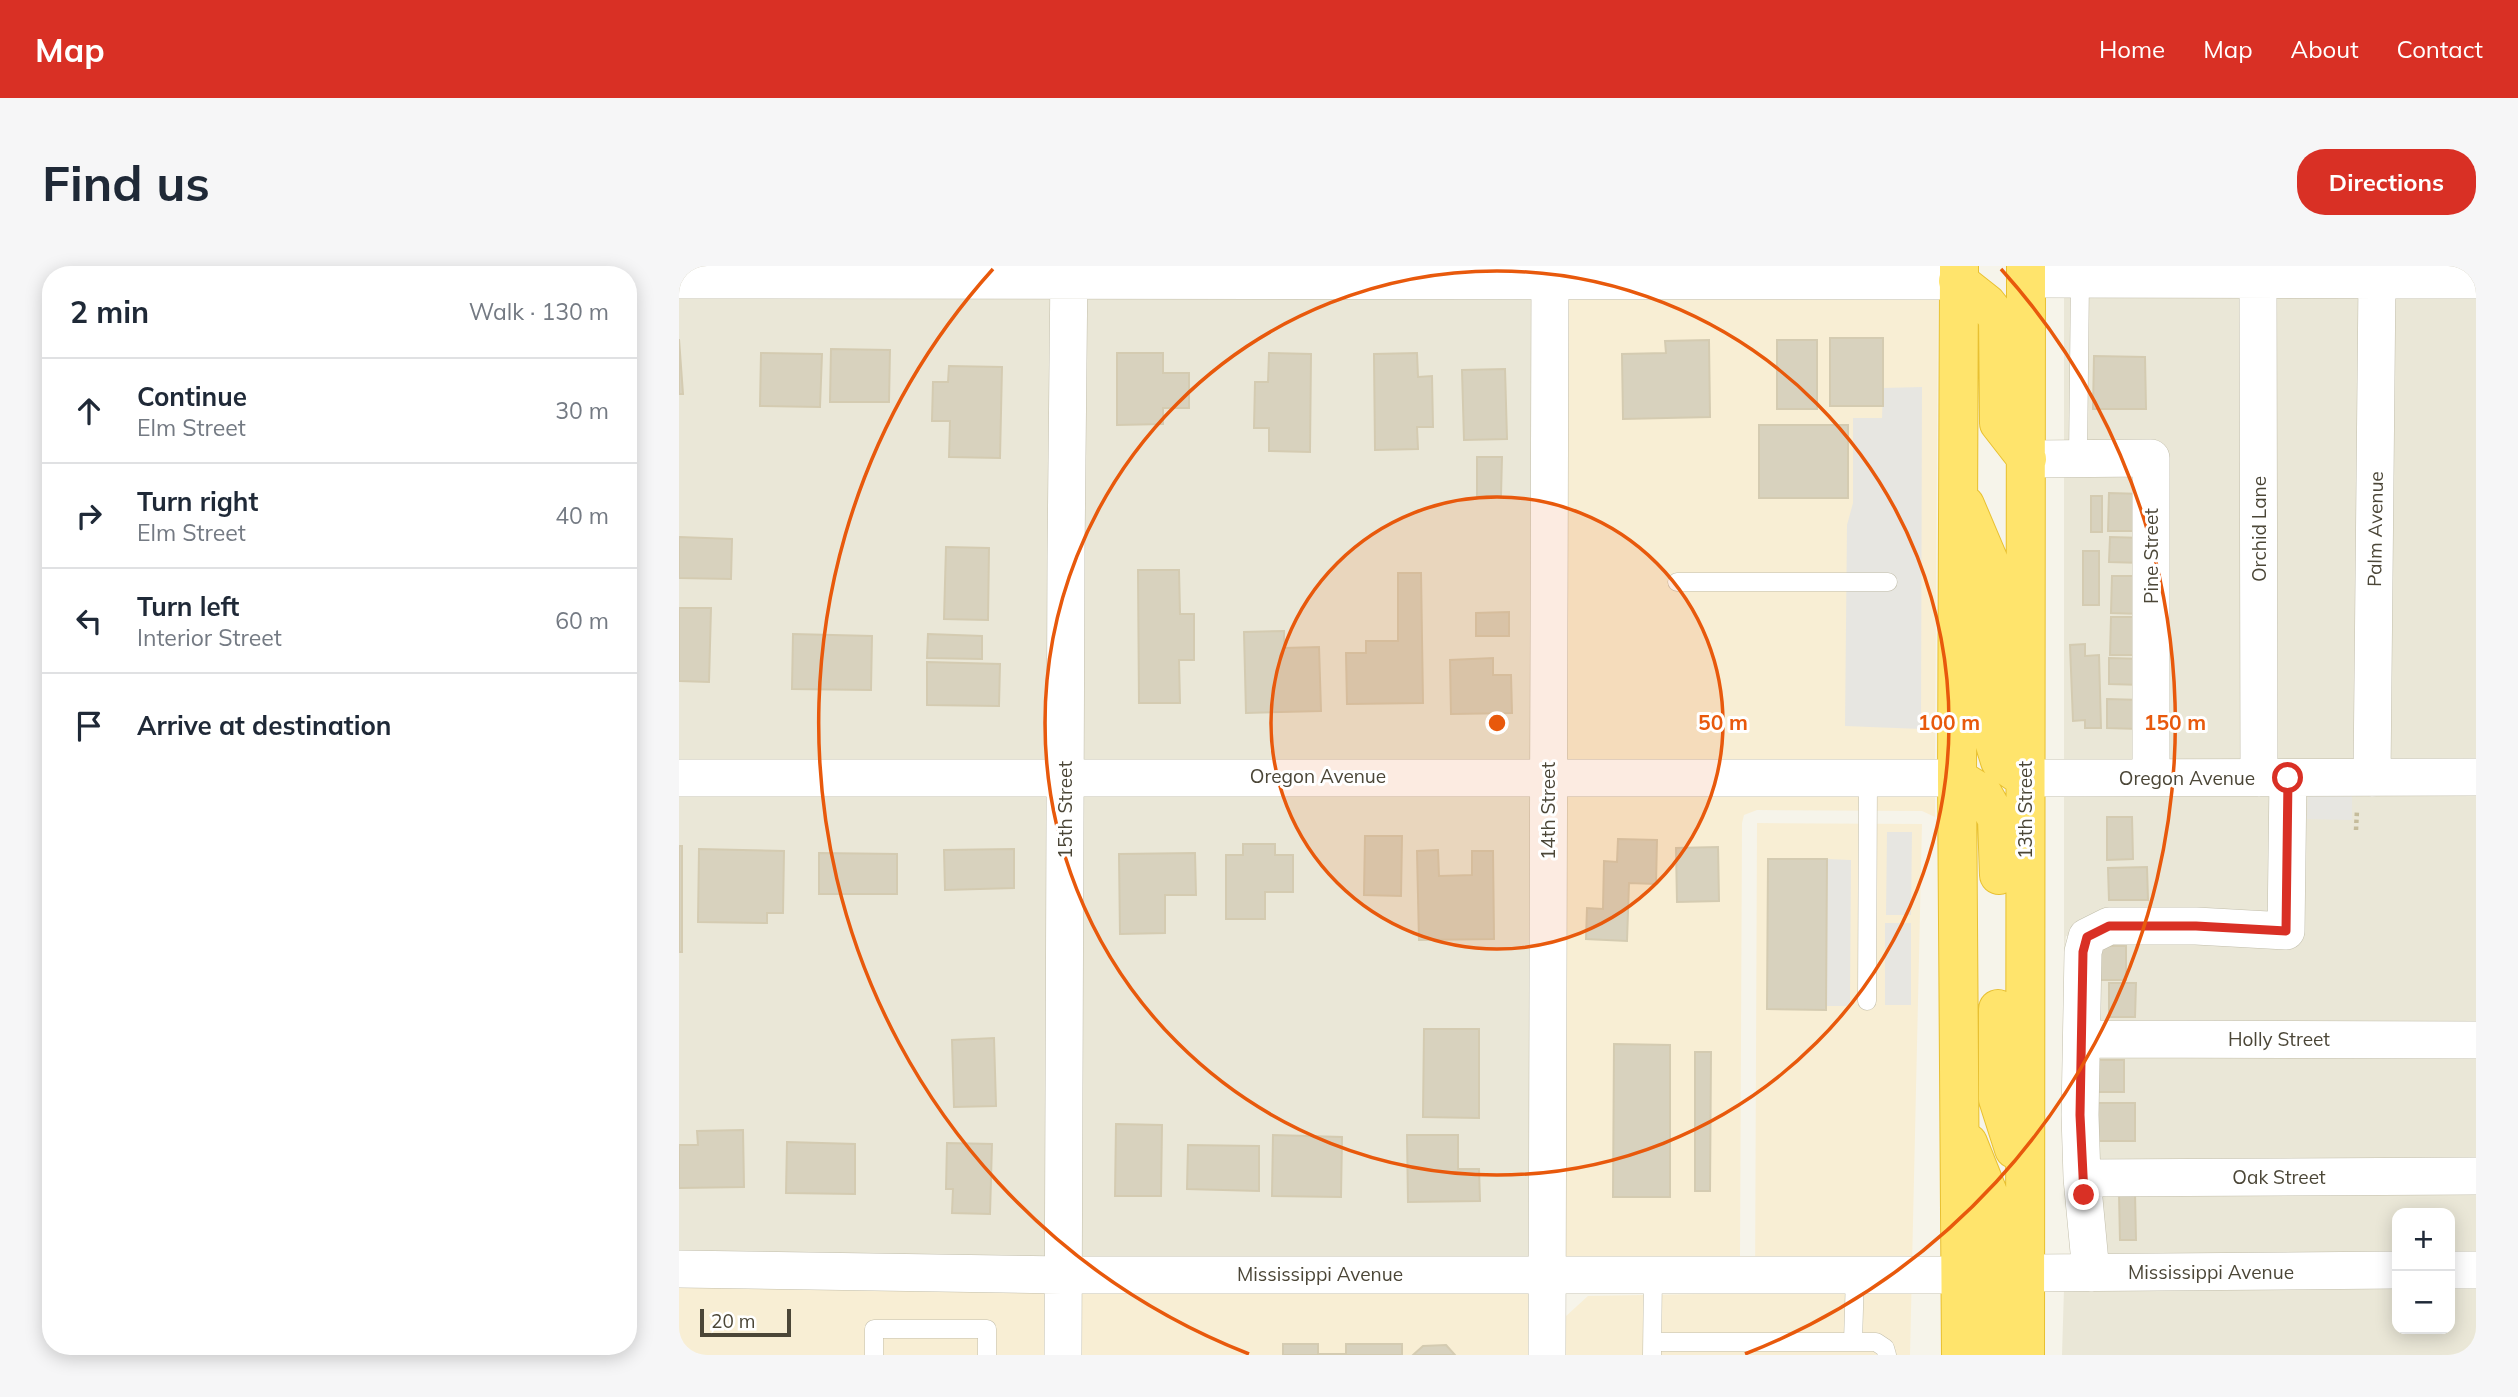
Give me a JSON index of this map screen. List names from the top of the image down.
{
  "streets": {
    "highway": ["13th Street"],
    "street": [
      "Orchid Lane",
      "Palm Avenue",
      "Pine Street",
      "Oregon Avenue",
      "15th Street",
      "14th Street",
      "Holly Street",
      "Oak Street",
      "Mississippi Avenue"
    ]
  },
  "crossings": [
    ["Orchid Lane", "Oregon Avenue"],
    ["Orchid Lane", "Holly Street"],
    ["Palm Avenue", "Oregon Avenue"],
    ["Pine Street", "Oregon Avenue"],
    ["Pine Street", "13th Street"],
    ["Oregon Avenue", "15th Street"],
    ["Oregon Avenue", "13th Street"],
    ["Oregon Avenue", "14th Street"],
    ["15th Street", "Mississippi Avenue"],
    ["13th Street", "Mississippi Avenue"],
    ["14th Street", "Mississippi Avenue"]
  ],
  "scale_bar": "20 m",
  "page": {
    "header": "Map",
    "nav": [
      "Home",
      "Map",
      "About",
      "Contact"
    ],
    "buttons": "Directions",
    "title": "Find us",
    "heading": ["2 min", "Walk · 130 m"],
    "list": [
      ["Continue", "Elm Street", "30 m"],
      ["Turn right", "Elm Street", "40 m"],
      ["Turn left", "Interior Street", "60 m"],
      "Arrive at destination"
    ],
    "map_buttons": ["+", "−"],
    "scale": "20 m"
  },
  "rings": ["50 m", "100 m", "150 m"]
}
